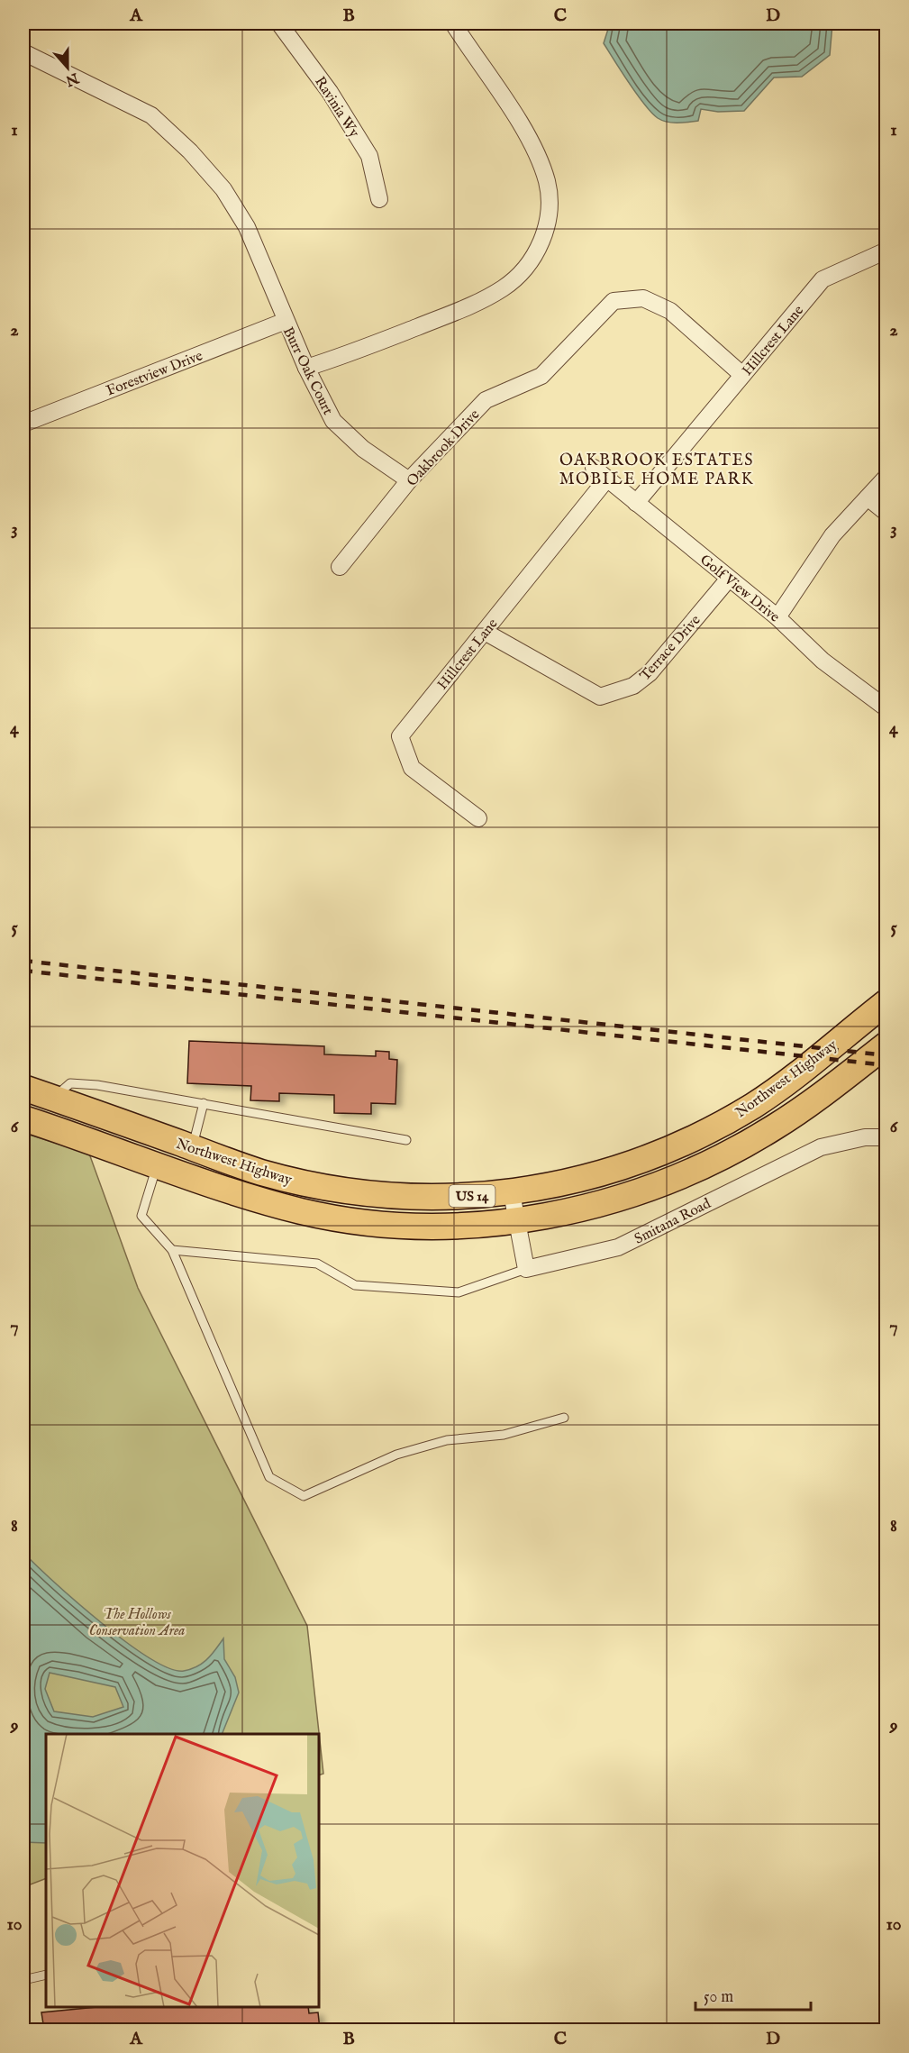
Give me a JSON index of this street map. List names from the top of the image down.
{
  "streets": {
    "main road": ["Northwest Highway", "US 14"],
    "street": [
      "Ravinia Wy",
      "Hillcrest Lane",
      "Burr Oak Court",
      "Forestview Drive",
      "Oakbrook Drive",
      "Golf View Drive",
      "Terrace Drive",
      "Smitana Road"
    ]
  },
  "crossings": [
    ["Hillcrest Lane", "Oakbrook Drive"],
    ["Hillcrest Lane", "Golf View Drive"],
    ["Hillcrest Lane", "Terrace Drive"],
    ["Burr Oak Court", "Forestview Drive"],
    ["Burr Oak Court", "Oakbrook Drive"],
    ["Golf View Drive", "Terrace Drive"]
  ],
  "districts": ["OAKBROOK ESTATES MOBILE HOME PARK"],
  "parks": ["The Hollows Conservation Area"],
  "scale_bar": "50 m",
  "north": "bottom",
  "grid": {
    "columns": [
      "A",
      "B",
      "C",
      "D"
    ],
    "rows": [
      "1",
      "2",
      "3",
      "4",
      "5",
      "6",
      "7",
      "8",
      "9",
      "10"
    ]
  }
}
